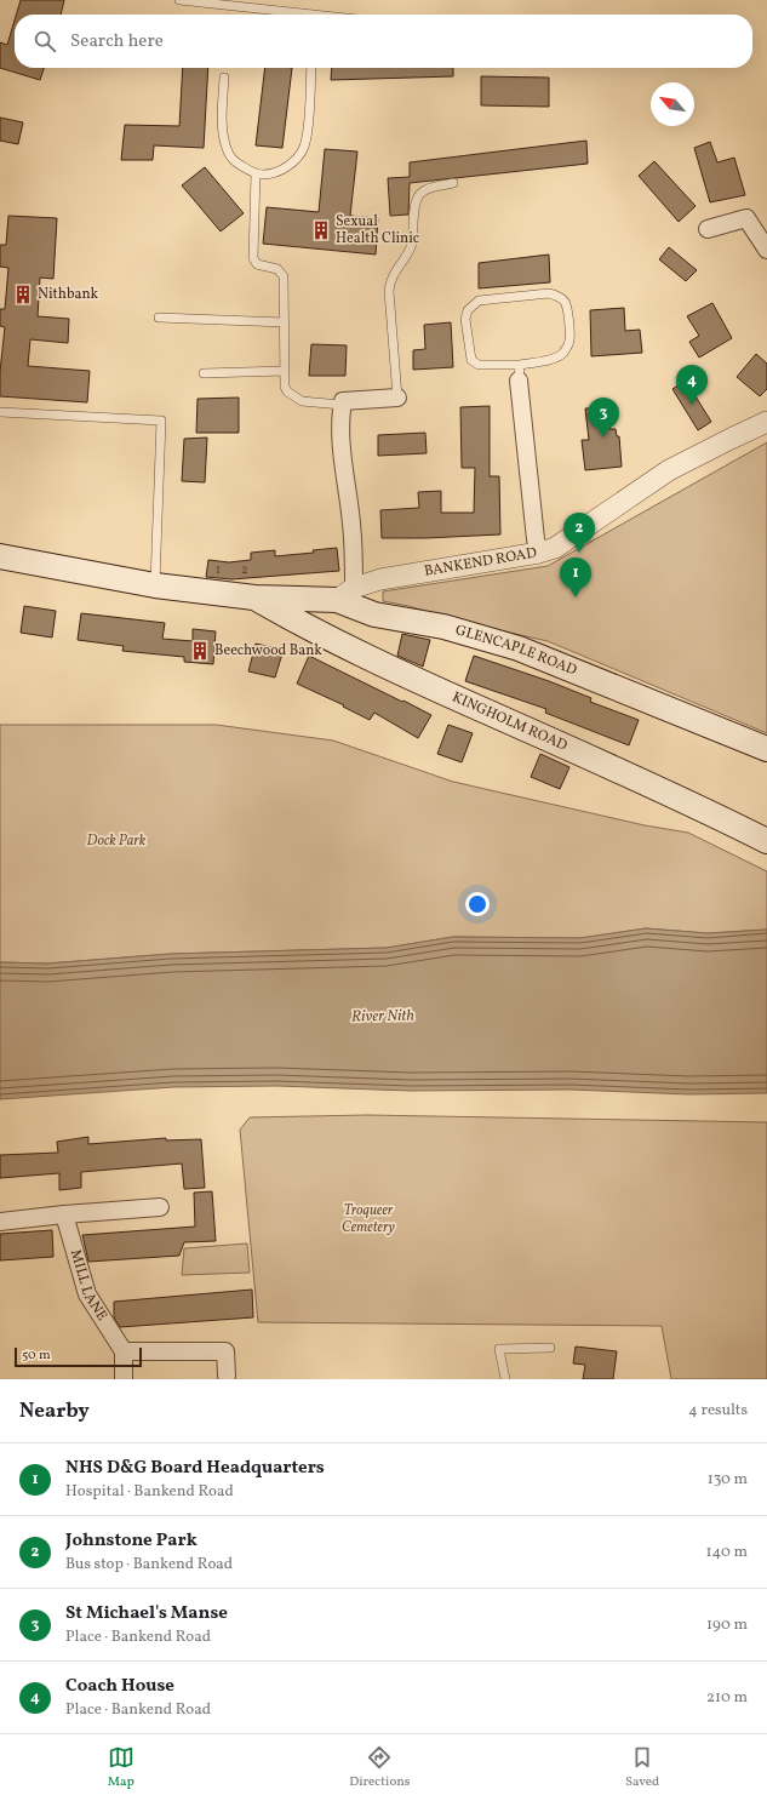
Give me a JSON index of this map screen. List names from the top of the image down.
{
  "streets": {
    "main road": ["GLENCAPLE ROAD", "KINGHOLM ROAD"],
    "street": ["BANKEND ROAD", "MILL LANE"]
  },
  "crossings": [
    ["BANKEND ROAD", "GLENCAPLE ROAD"],
    ["GLENCAPLE ROAD", "KINGHOLM ROAD"]
  ],
  "water": ["River Nith"],
  "parks": ["Dock Park", "Troqueer Cemetery"],
  "places": {
    "building": ["Sexual Health Clinic", "Nithbank", "Beechwood Bank"]
  },
  "house_numbers": ["1", "2"],
  "scale_bar": "50 m",
  "north": "top left",
  "page": {
    "search": "Search here",
    "pins": [
      "4",
      "3",
      "2",
      "1"
    ],
    "scale": "50 m",
    "heading": ["Nearby", "4 results"],
    "list": [
      {
        "mark": "1",
        "name": "NHS D&G Board Headquarters",
        "note": "Hospital · Bankend Road",
        "value": "130 m"
      },
      {
        "mark": "2",
        "name": "Johnstone Park",
        "note": "Bus stop · Bankend Road",
        "value": "140 m"
      },
      {
        "mark": "3",
        "name": "St Michael's Manse",
        "note": "Place · Bankend Road",
        "value": "190 m"
      },
      {
        "mark": "4",
        "name": "Coach House",
        "note": "Place · Bankend Road",
        "value": "210 m"
      }
    ],
    "nav": ["Map", "Directions", "Saved"]
  }
}
